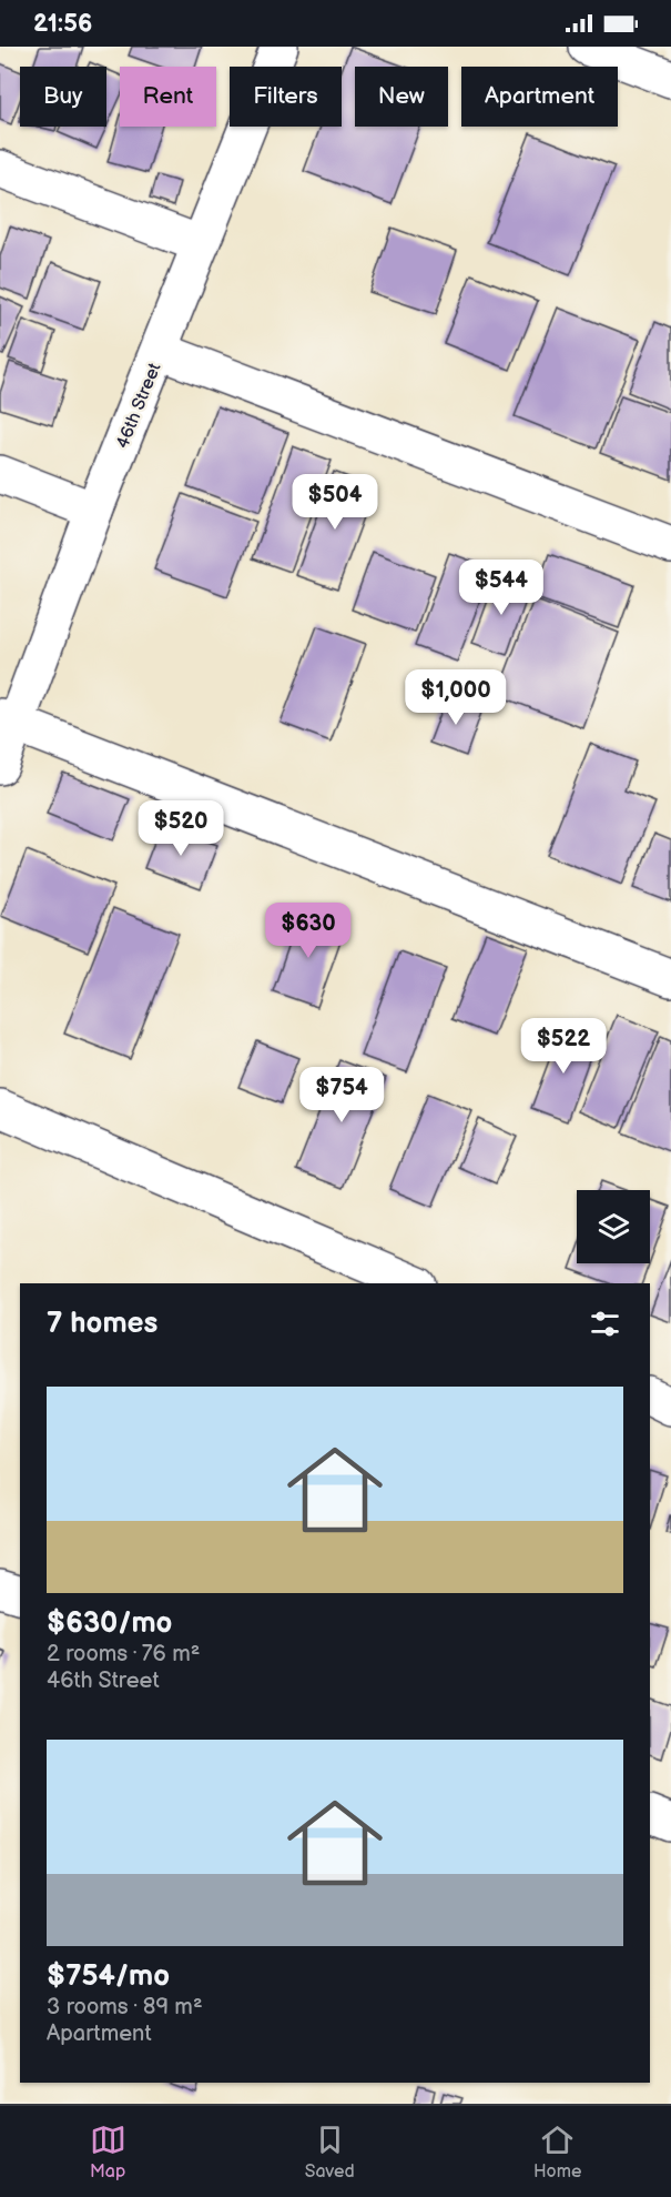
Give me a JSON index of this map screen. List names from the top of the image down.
{
  "streets": {
    "street": ["46th Street"]
  },
  "page": {
    "status": "21:56",
    "chip": [
      "Buy",
      "Rent",
      "Filters",
      "New",
      "Apartment"
    ],
    "price": [
      "$504",
      "$544",
      "$1,000",
      "$520",
      "$630",
      "$522",
      "$754"
    ],
    "heading": "7 homes",
    "list": [
      {
        "name": "$630/mo",
        "note": "2 rooms · 76 m² · 46th Street"
      },
      {
        "name": "$754/mo",
        "note": "3 rooms · 89 m² · Apartment"
      }
    ],
    "tabs": ["Map", "Saved", "Home"]
  }
}
